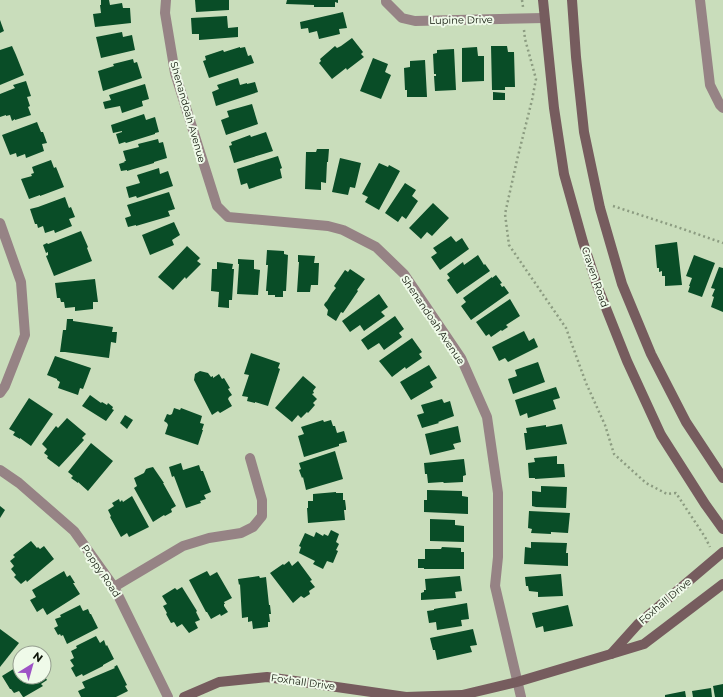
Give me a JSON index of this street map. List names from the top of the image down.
{
  "streets": {
    "main road": ["Craven Road", "Foxhall Drive"],
    "street": ["Lupine Drive", "Shenandoah Avenue", "Poppy Road"]
  },
  "crossings": [
    ["Lupine Drive", "Craven Road"],
    ["Shenandoah Avenue", "Foxhall Drive"]
  ],
  "north": "top right"
}
